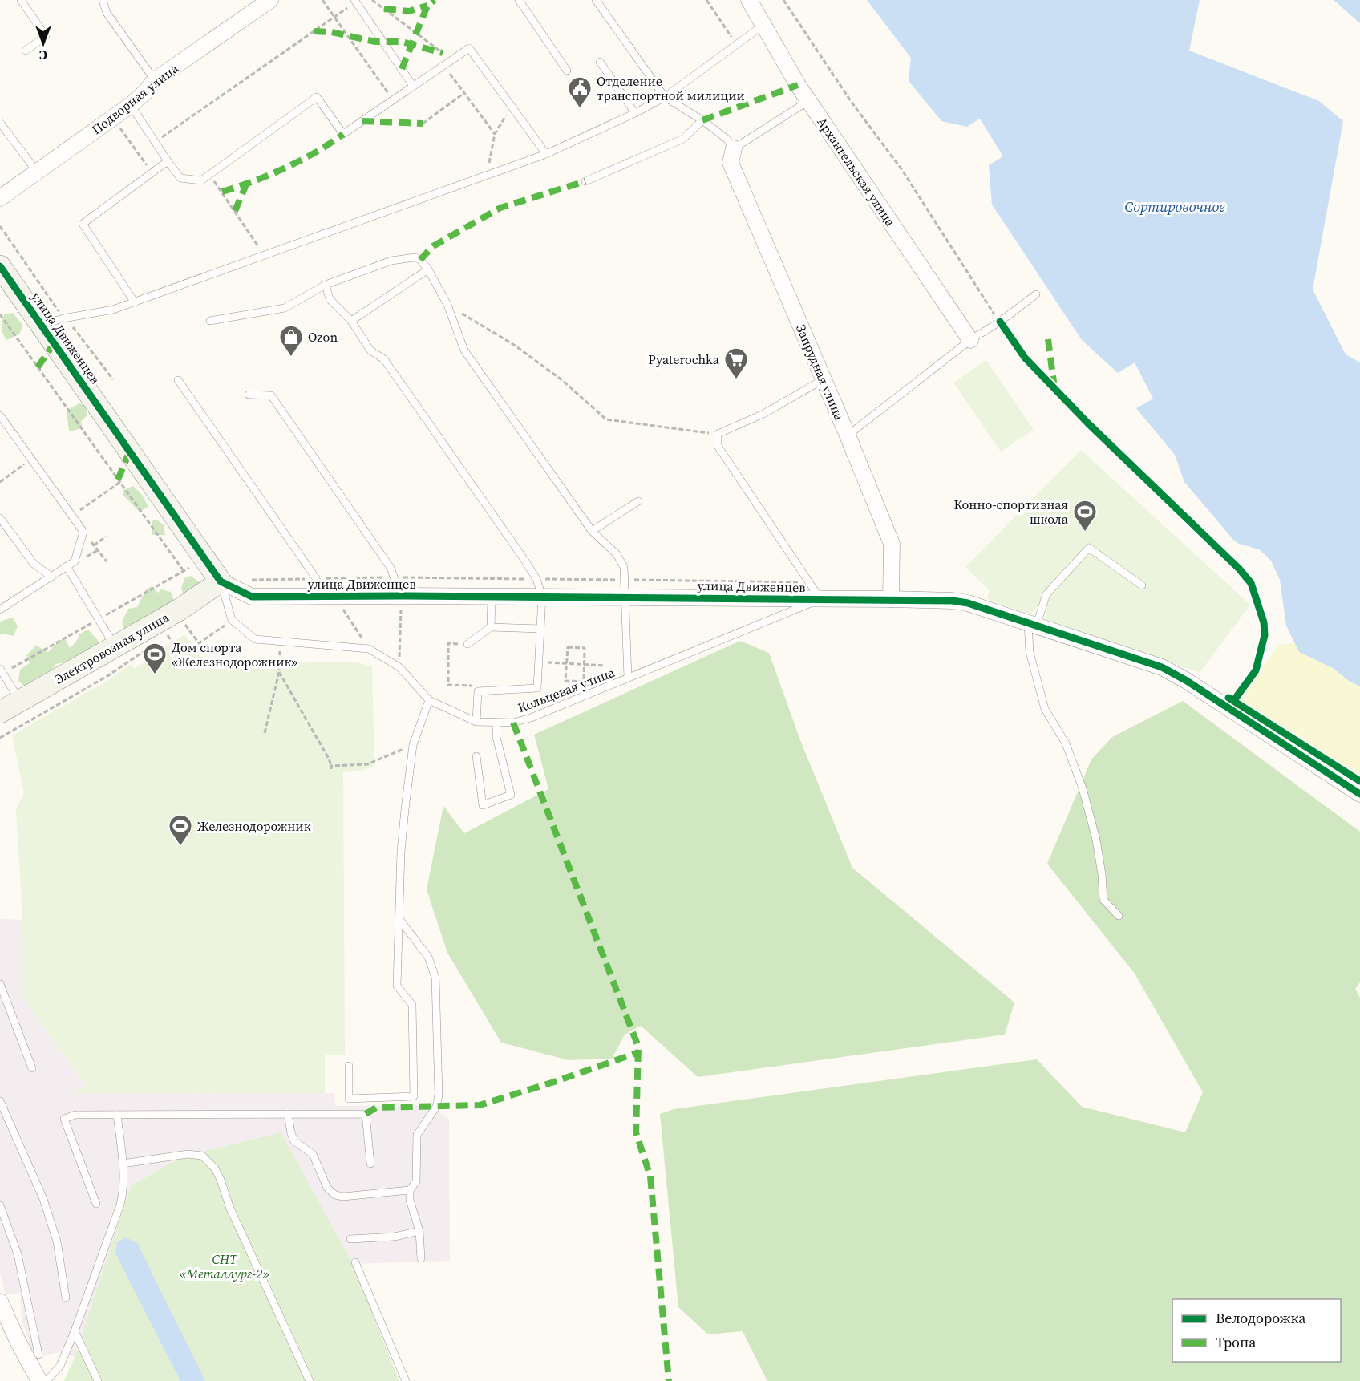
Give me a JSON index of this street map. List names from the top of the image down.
{
  "streets": {
    "street": [
      "Подворная улица",
      "Архангельская улица",
      "улица Движенцев",
      "Запрудная улица",
      "Электровозная улица"
    ],
    "lane": ["Кольцевая улица"]
  },
  "crossings": [
    ["улица Движенцев", "Запрудная улица"],
    ["улица Движенцев", "Электровозная улица"],
    ["улица Движенцев", "Кольцевая улица"]
  ],
  "water": ["Сортировочное"],
  "parks": ["СНТ «Металлург-2»"],
  "places": {
    "public building": ["Отделение транспортной милиции"],
    "shop": ["Ozon"],
    "supermarket": ["Pyaterochka"],
    "sports": ["Конно-спортивная школа", "Дом спорта «Железнодорожник»", "Железнодорожник"]
  },
  "legend": ["Велодорожка", "Тропа"],
  "north": "bottom"
}
